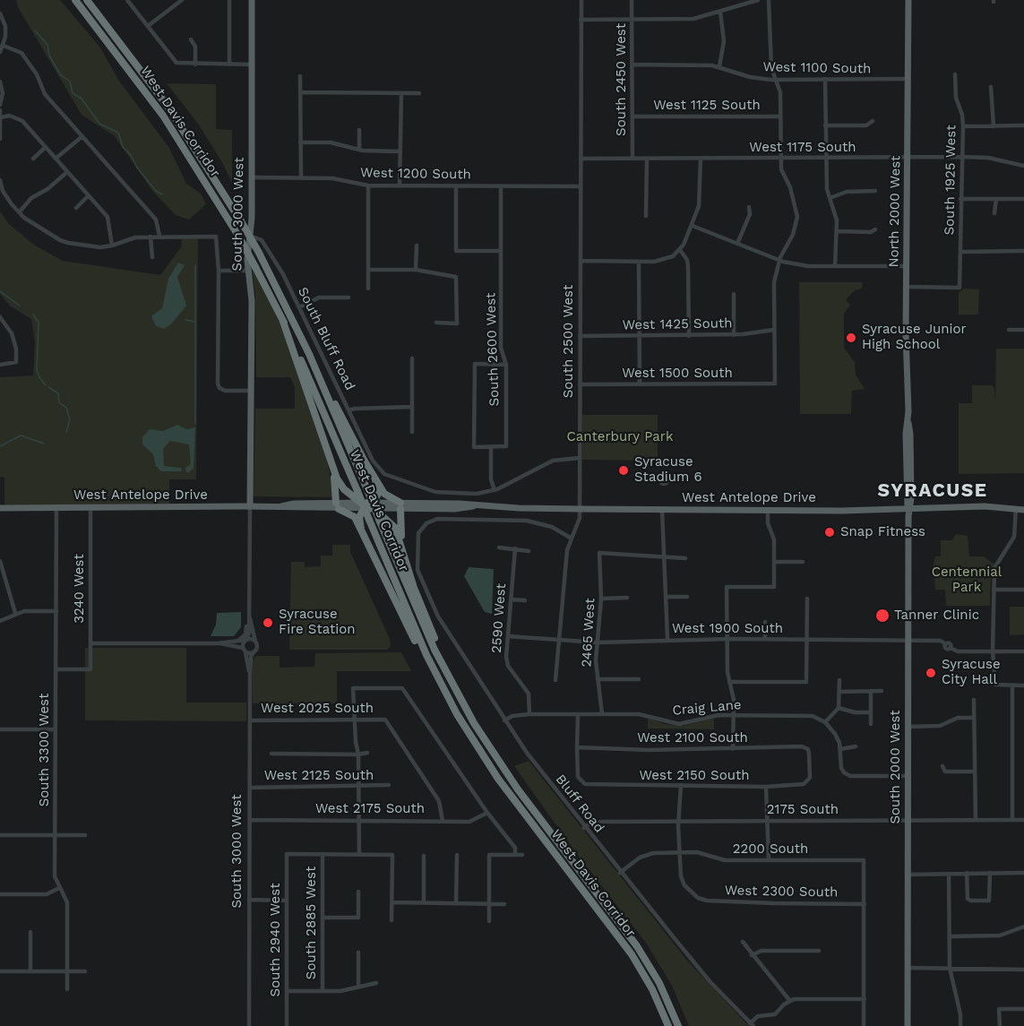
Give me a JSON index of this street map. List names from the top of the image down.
{
  "streets": {
    "highway": ["West Davis Corridor"],
    "main road": [
      "North 2000 West",
      "South 3000 West",
      "West Antelope Drive",
      "South 2000 West"
    ],
    "street": [
      "West 1100 South",
      "South 2450 West",
      "West 1125 South",
      "West 1175 South",
      "West 1200 South",
      "South 1925 West",
      "West 1425 South",
      "South Bluff Road",
      "South 2500 West",
      "South 2600 West",
      "West 1500 South",
      "3240 West",
      "2590 West",
      "West 1900 South",
      "2465 West",
      "Craig Lane",
      "West 2025 South",
      "West 2100 South",
      "South 3300 West",
      "West 2125 South",
      "West 2150 South",
      "Bluff Road",
      "West 2175 South",
      "2175 South",
      "2200 South",
      "West 2300 South",
      "South 2885 West",
      "South 2940 West"
    ]
  },
  "crossings": [
    ["West 1100 South", "South 2450 West"],
    ["West 1100 South", "North 2000 West"],
    ["South 2450 West", "West 1125 South"],
    ["South 2450 West", "West 1175 South"],
    ["West Davis Corridor", "South 3000 West"],
    ["West 1175 South", "South 1925 West"],
    ["West 1175 South", "North 2000 West"],
    ["West 1175 South", "South 2500 West"],
    ["West 1200 South", "South 3000 West"],
    ["West 1200 South", "South 2500 West"],
    ["West 1200 South", "South 2600 West"],
    ["South 1925 West", "North 2000 West"],
    ["North 2000 West", "West Antelope Drive"],
    ["North 2000 West", "South 2000 West"],
    ["South 3000 West", "South Bluff Road"],
    ["South 3000 West", "West Antelope Drive"],
    ["South 3000 West", "West 2025 South"],
    ["South 3000 West", "West 2125 South"],
    ["South 3000 West", "West 2175 South"],
    ["West 1425 South", "South 2500 West"],
    ["West 1425 South", "West 1500 South"],
    ["South 2500 West", "West 1500 South"],
    ["South 2500 West", "West Antelope Drive"],
    ["South 2500 West", "West 1900 South"],
    ["South 2500 West", "Bluff Road"],
    ["West Antelope Drive", "3240 West"],
    ["West Antelope Drive", "South 3300 West"],
    ["West Antelope Drive", "South 2000 West"],
    ["3240 West", "South 3300 West"],
    ["2590 West", "West 1900 South"],
    ["2590 West", "Craig Lane"],
    ["West 1900 South", "2465 West"],
    ["West 1900 South", "South 2000 West"],
    ["2465 West", "Craig Lane"],
    ["Craig Lane", "Bluff Road"],
    ["West 2025 South", "West 2175 South"],
    ["West 2100 South", "West 2150 South"],
    ["South 2000 West", "2175 South"],
    ["Bluff Road", "2175 South"],
    ["Bluff Road", "2200 South"],
    ["2200 South", "West 2300 South"],
    ["South 2885 West", "South 2940 West"]
  ],
  "districts": ["SYRACUSE"],
  "parks": ["Canterbury Park", "Centennial Park"],
  "places": [
    "Syracuse Junior High School",
    "Syracuse Stadium 6",
    "Snap Fitness",
    "Tanner Clinic",
    "Syracuse Fire Station",
    "Syracuse City Hall"
  ]
}
